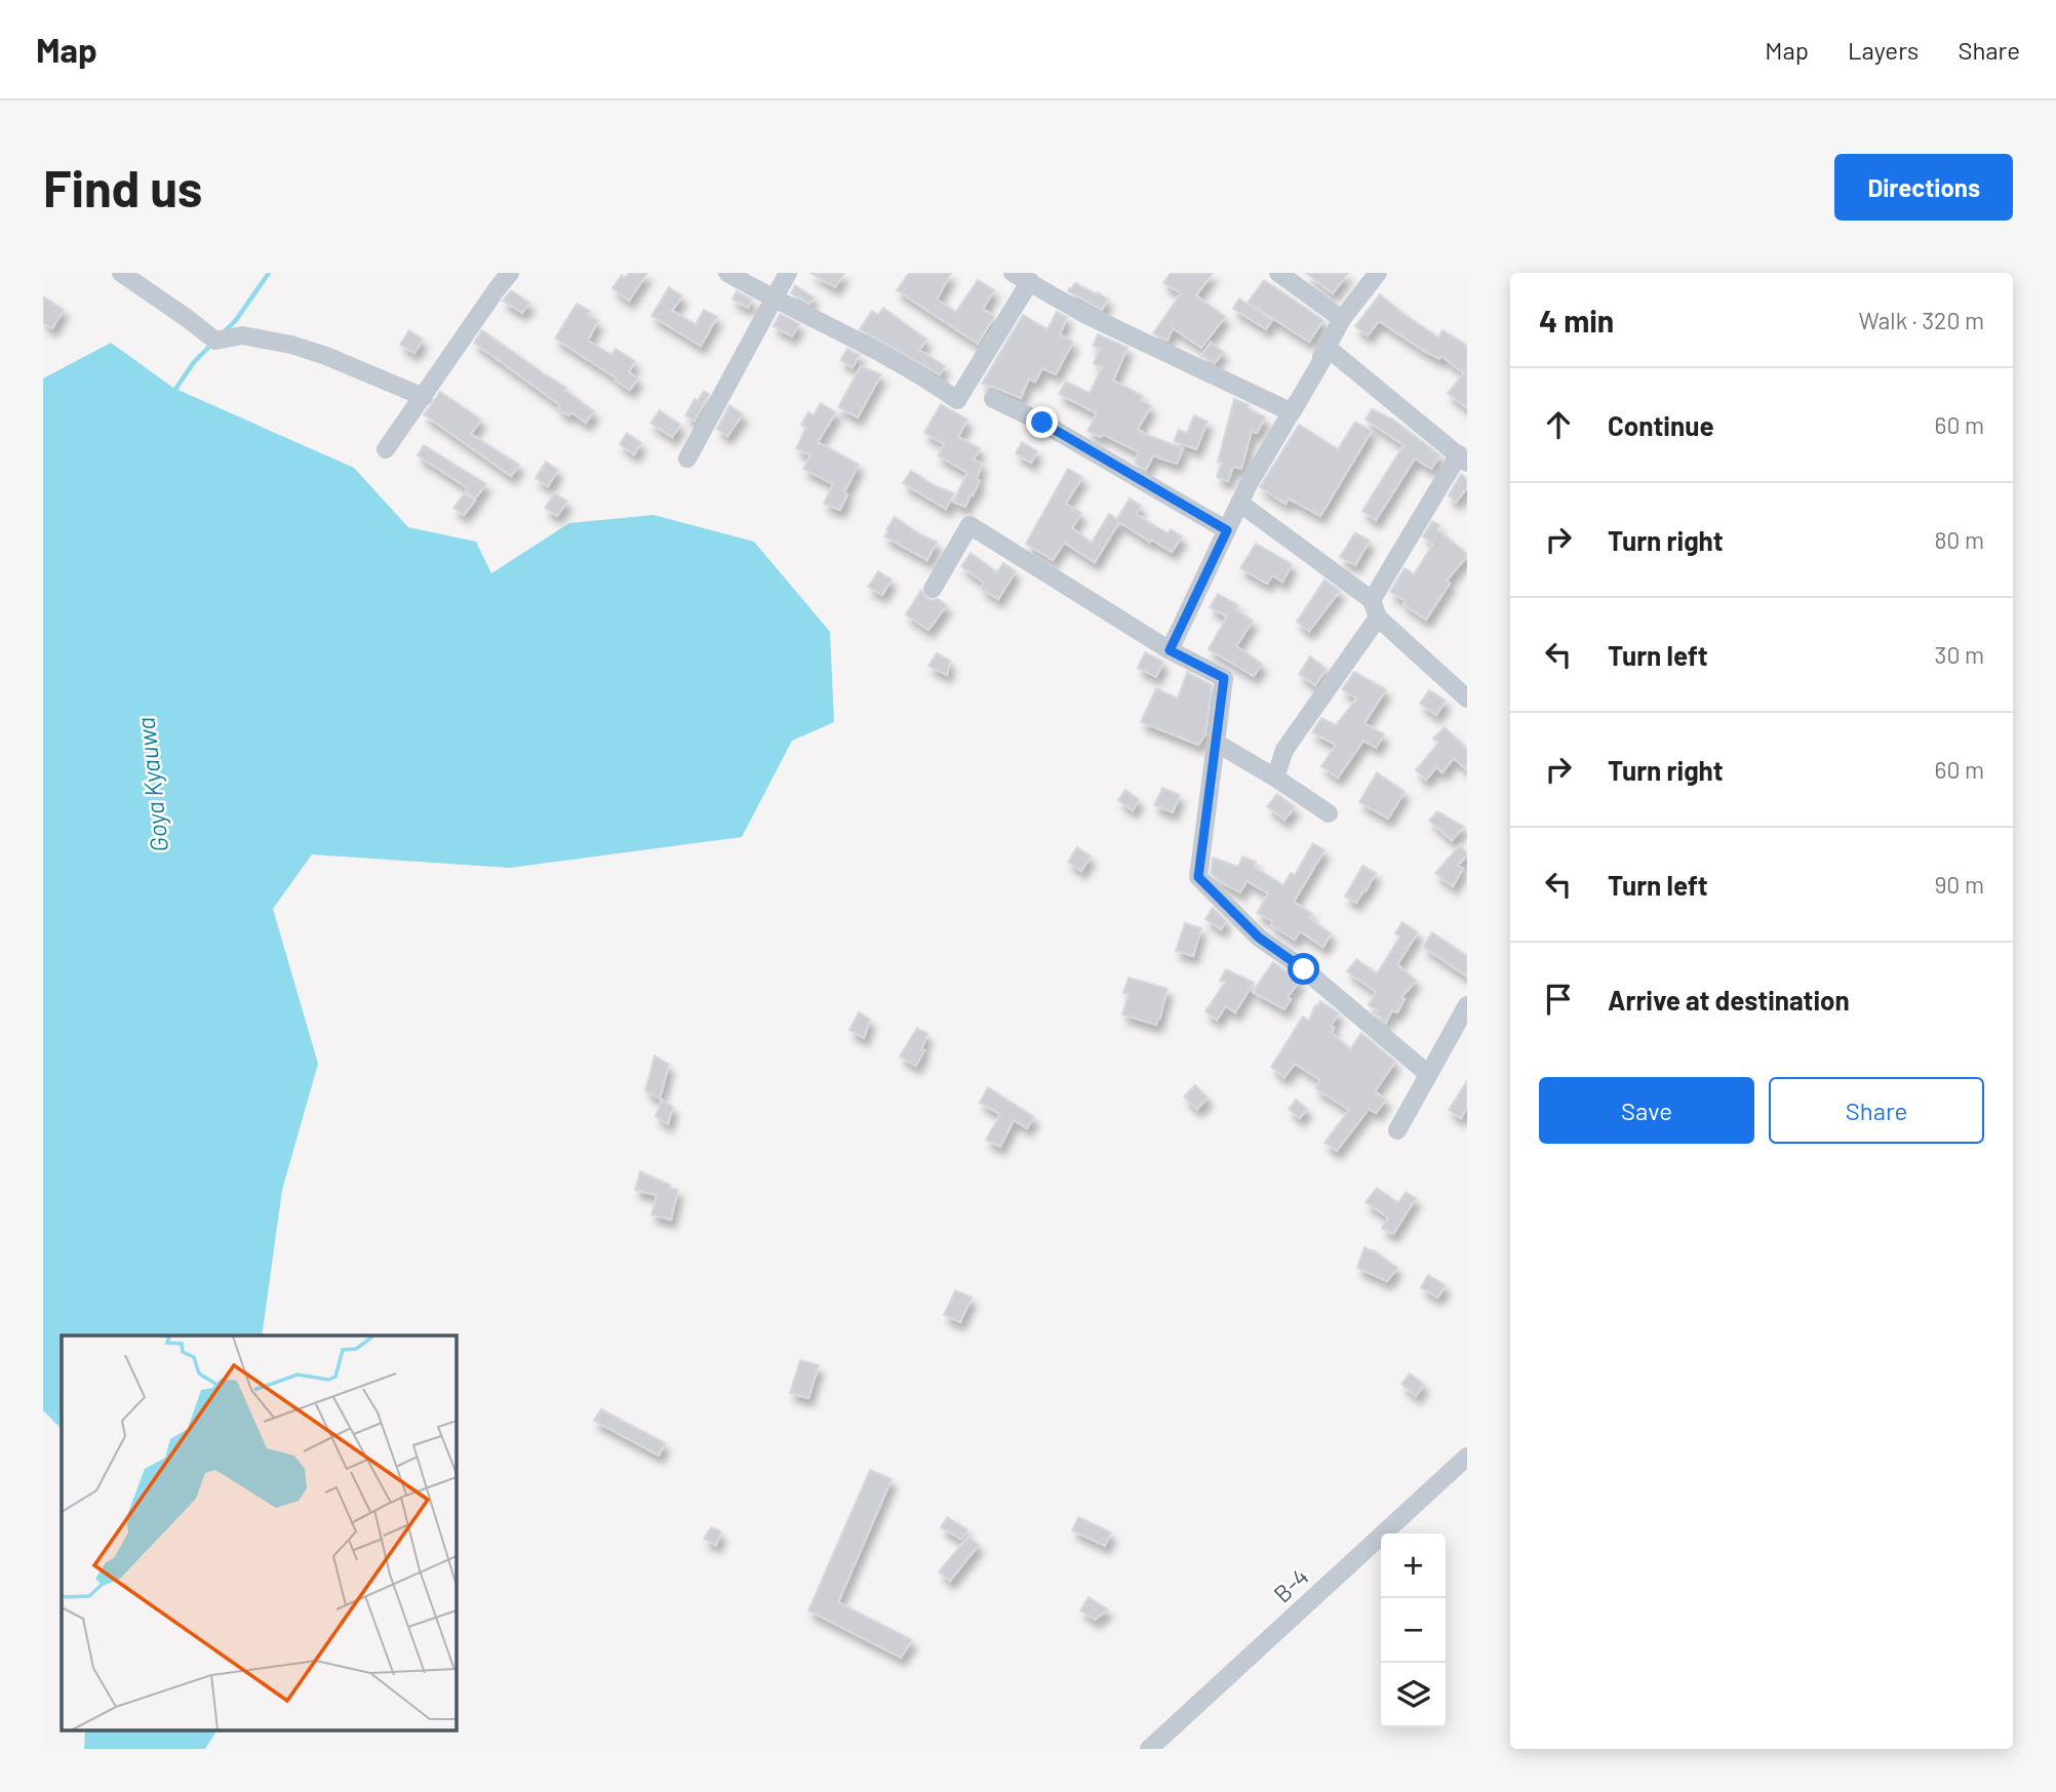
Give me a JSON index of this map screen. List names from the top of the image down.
{
  "streets": {
    "street": ["B-4"]
  },
  "water": ["Goya Kyauwa"],
  "page": {
    "header": "Map",
    "nav": ["Map", "Layers", "Share"],
    "buttons": [
      "Directions",
      ["Save", "Share"]
    ],
    "title": "Find us",
    "heading": ["4 min", "Walk · 320 m"],
    "list": [
      ["Continue", "60 m"],
      ["Turn right", "80 m"],
      ["Turn left", "30 m"],
      ["Turn right", "60 m"],
      ["Turn left", "90 m"],
      "Arrive at destination"
    ],
    "map_buttons": ["+", "−"]
  }
}
